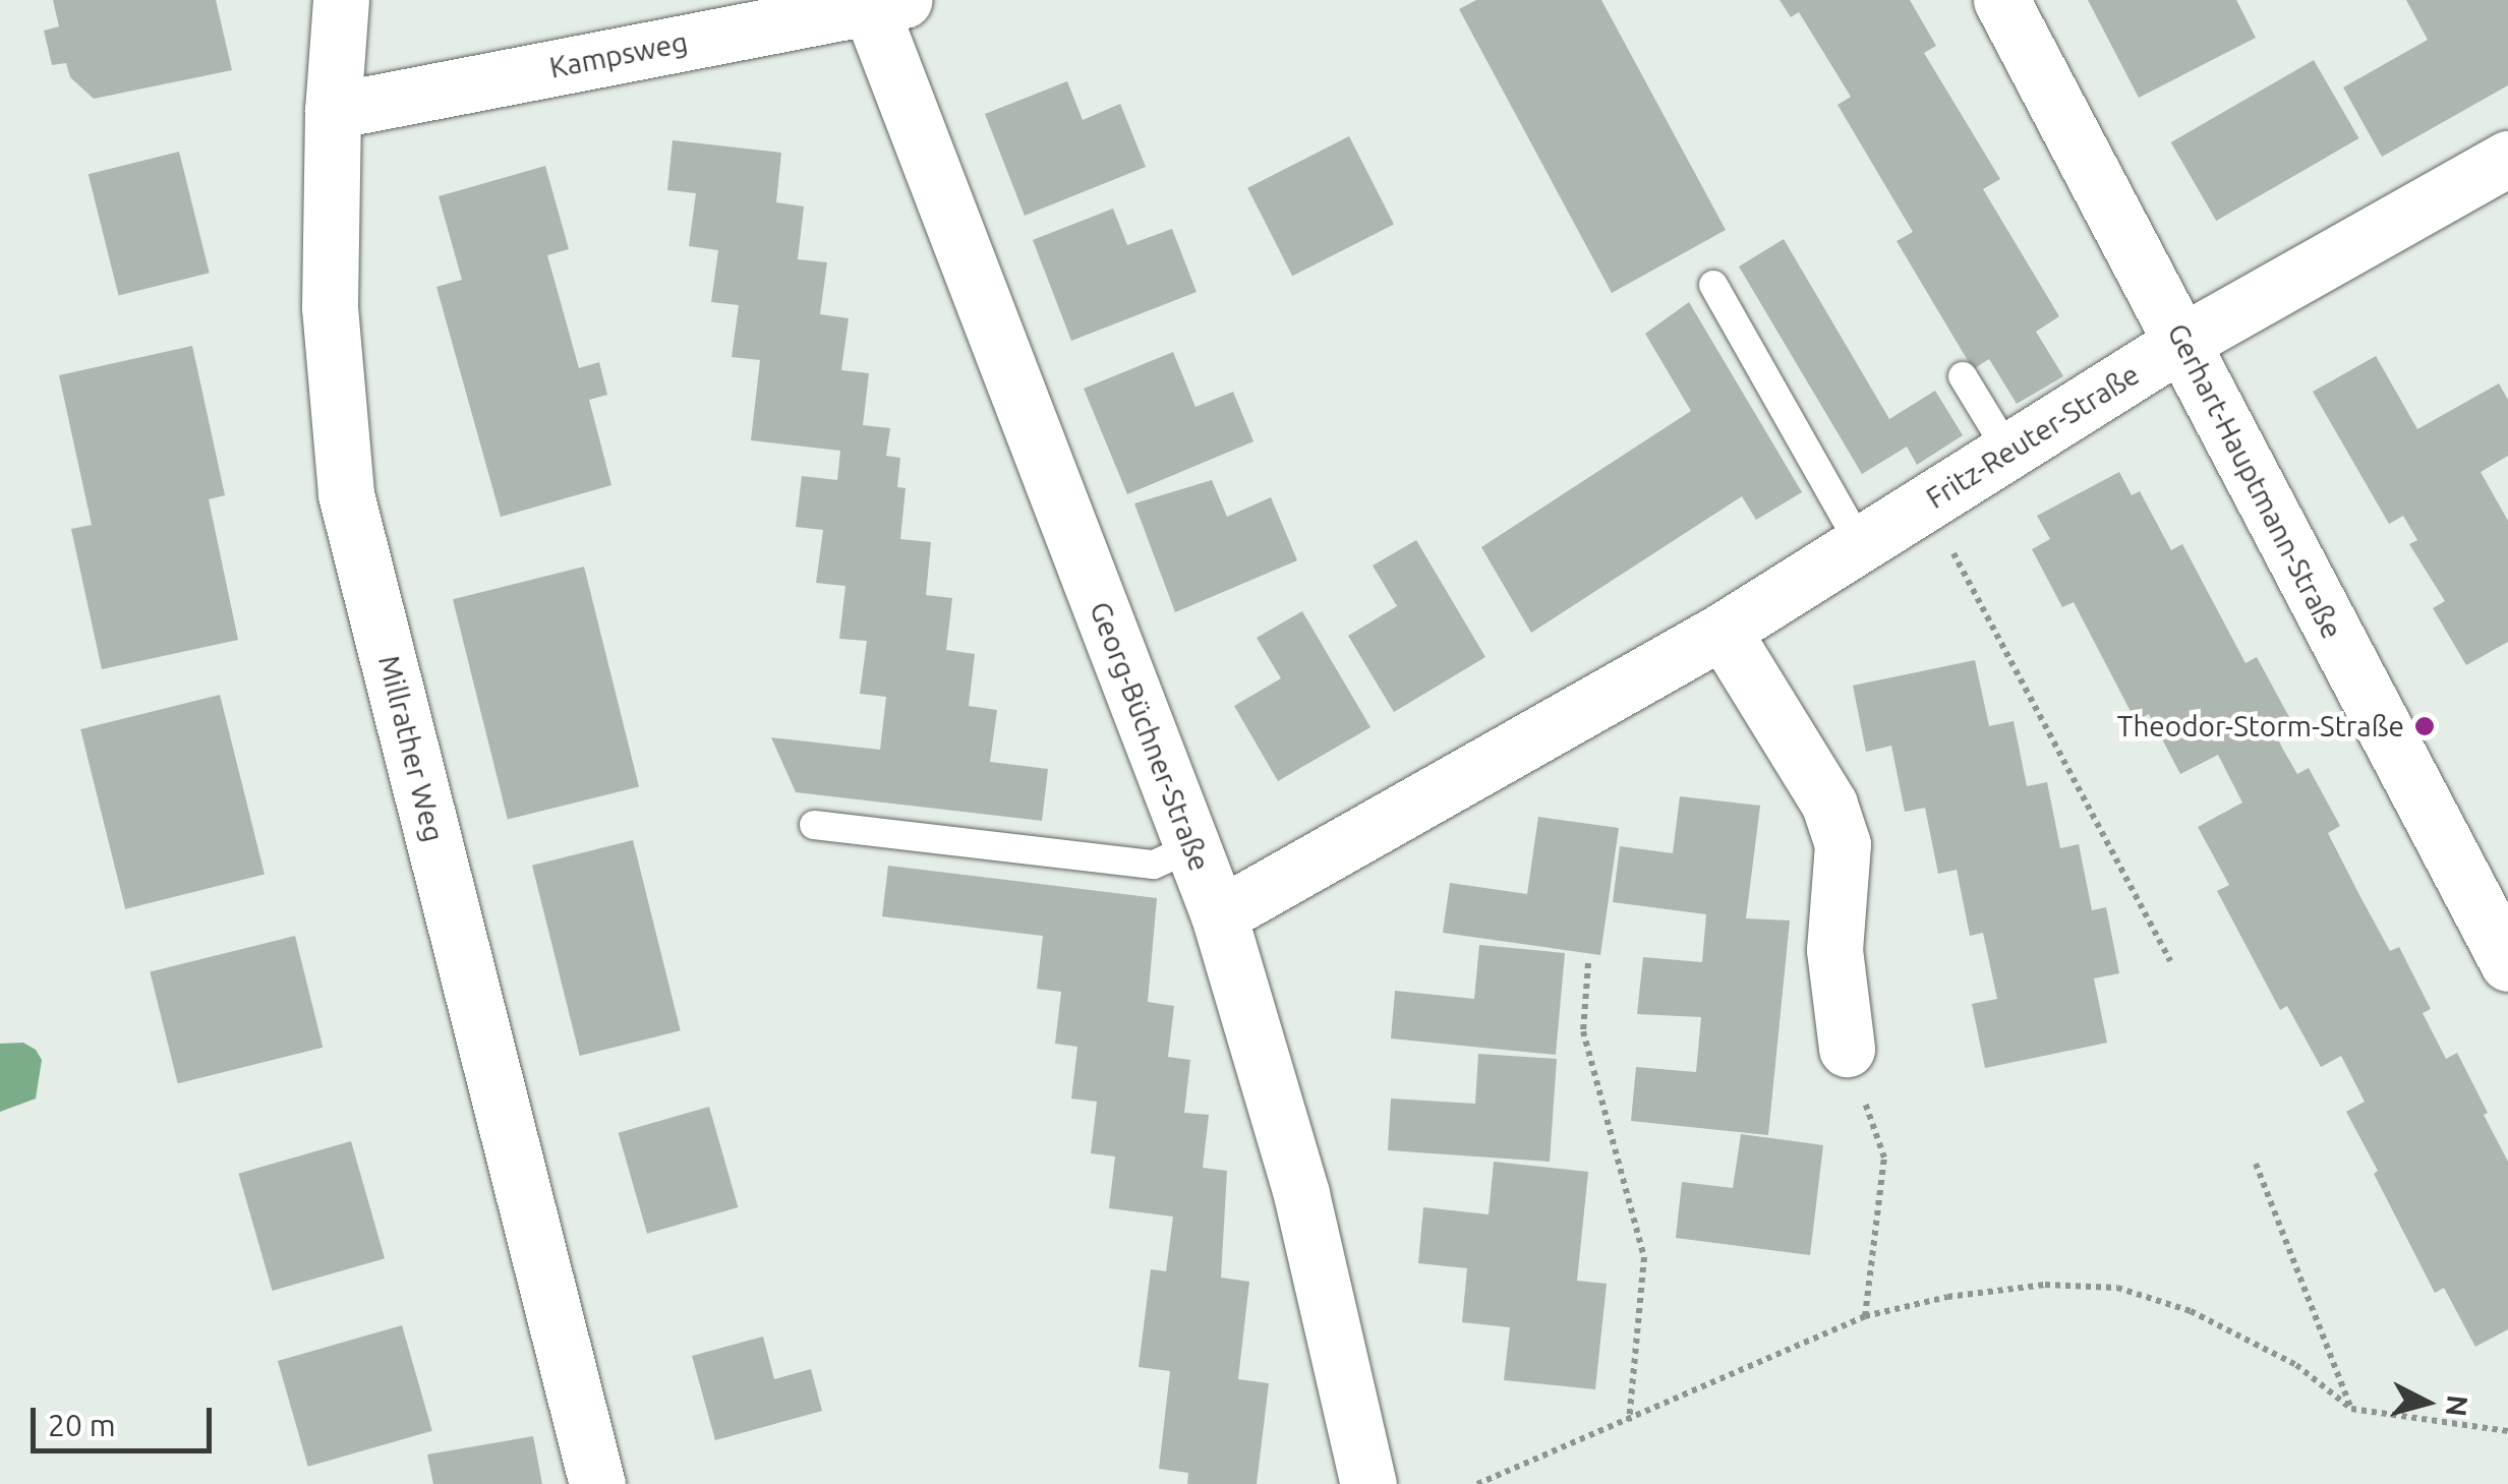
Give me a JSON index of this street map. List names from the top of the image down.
{
  "streets": {
    "street": [
      "Kampsweg",
      "Fritz-Reuter-Straße",
      "Gerhart-Hauptmann-Straße",
      "Georg-Büchner-Straße",
      "Millrather Weg"
    ]
  },
  "crossings": [
    ["Kampsweg", "Georg-Büchner-Straße"],
    ["Kampsweg", "Millrather Weg"],
    ["Fritz-Reuter-Straße", "Gerhart-Hauptmann-Straße"],
    ["Fritz-Reuter-Straße", "Georg-Büchner-Straße"]
  ],
  "places": ["Theodor-Storm-Straße"],
  "scale_bar": "20 m",
  "north": "right"
}
